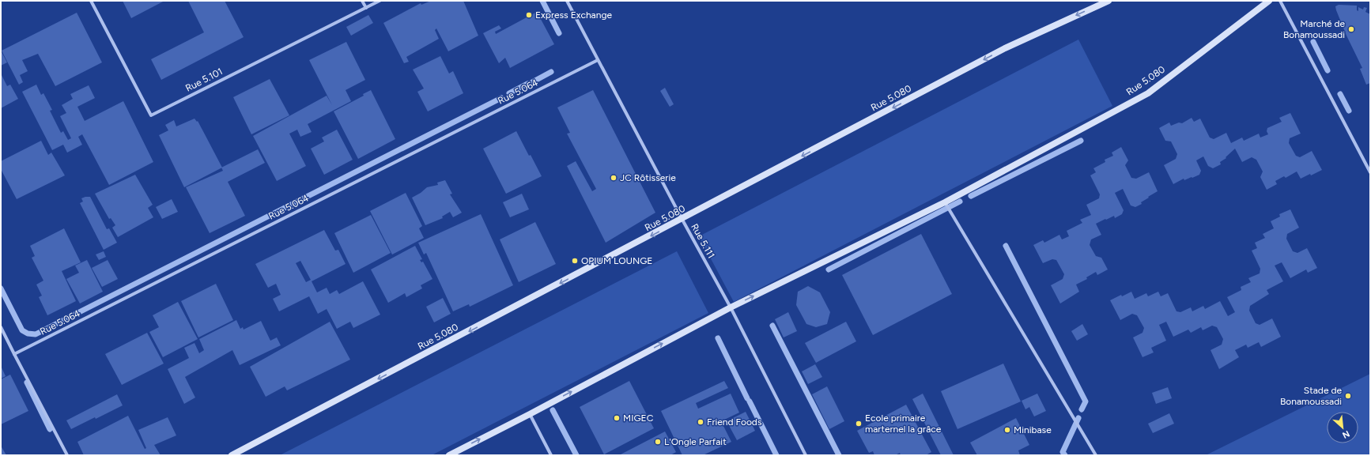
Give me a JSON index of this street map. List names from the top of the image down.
{
  "streets": {
    "main road": ["Rue 5.080"],
    "street": ["Rue 5.101", "Rue 5.064", "Rue 5.111"]
  },
  "crossings": [
    ["Rue 5.080", "Rue 5.111"],
    ["Rue 5.064", "Rue 5.111"]
  ],
  "places": [
    "Express Exchange",
    "Marché de Bonamoussadi",
    "JC Rôtisserie",
    "OPIUM LOUNGE",
    "Stade de Bonamoussadi",
    "MIGEC",
    "Friend Foods",
    "Ecole primaire marternel la grâce",
    "Minibase",
    "L'Ongle Parfait"
  ],
  "north": "bottom right"
}
